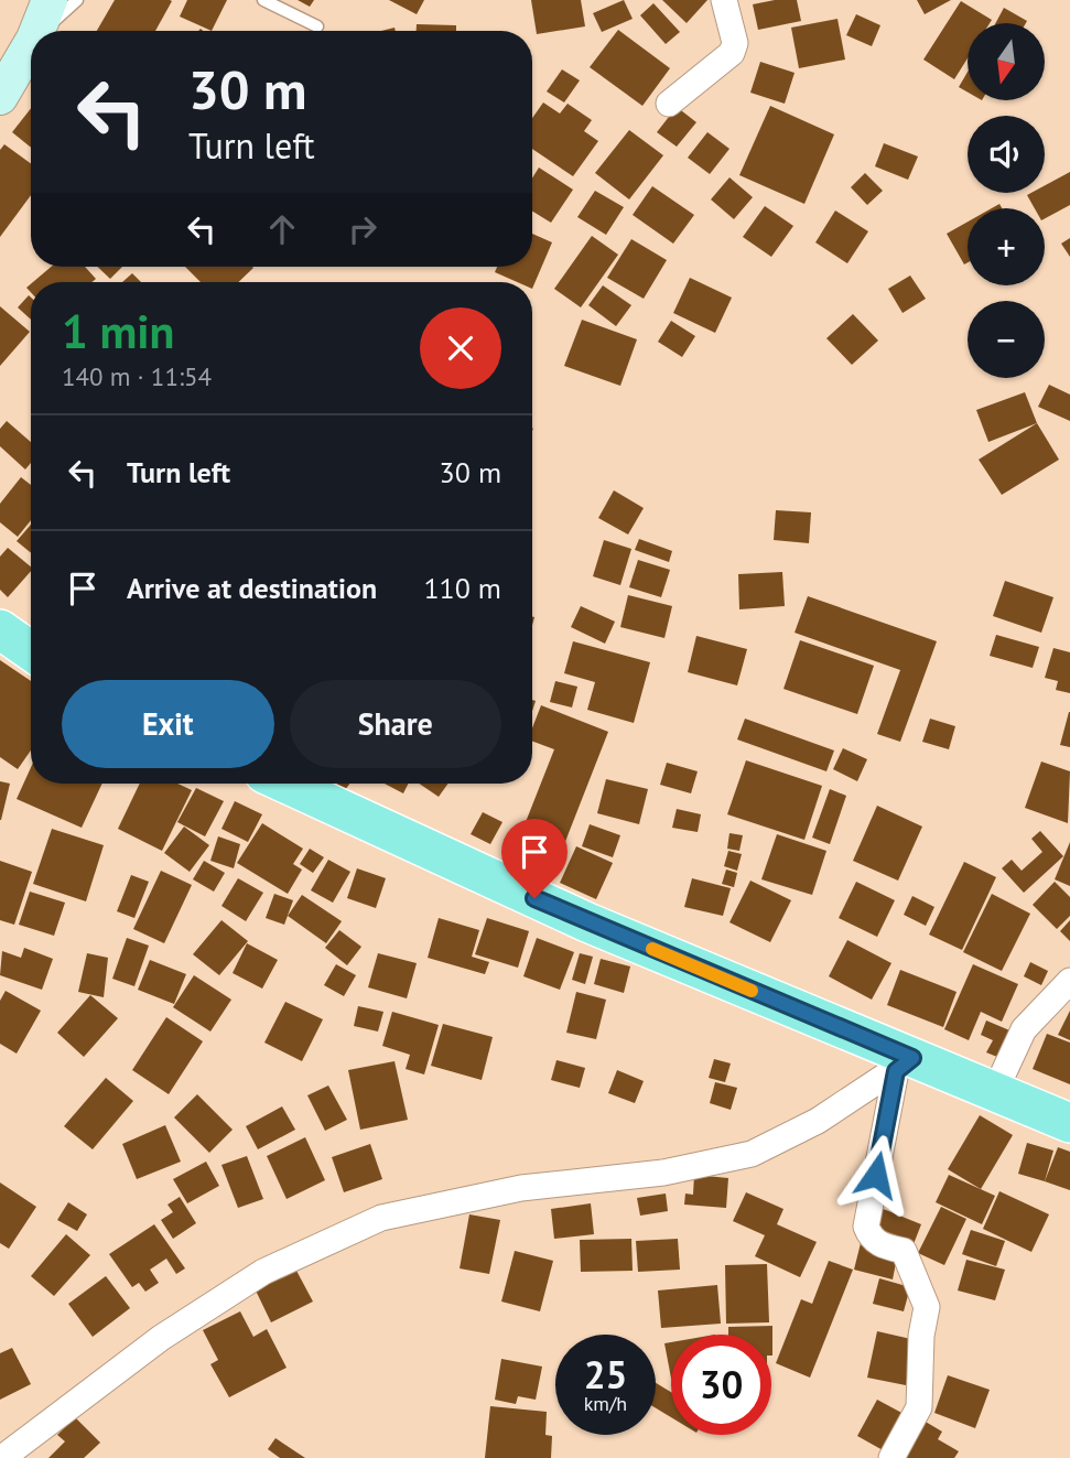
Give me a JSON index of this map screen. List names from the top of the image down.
{
  "north": "bottom",
  "page": {
    "map_buttons": ["+", "−"],
    "turn": ["30 m", "Turn left"],
    "heading": ["1 min", "140 m · 11:54"],
    "list": [
      {
        "name": "Turn left",
        "value": "30 m"
      },
      {
        "name": "Arrive at destination",
        "value": "110 m"
      }
    ],
    "buttons": ["Exit", "Share"],
    "speed": "25 km/h",
    "limit": "30"
  }
}
